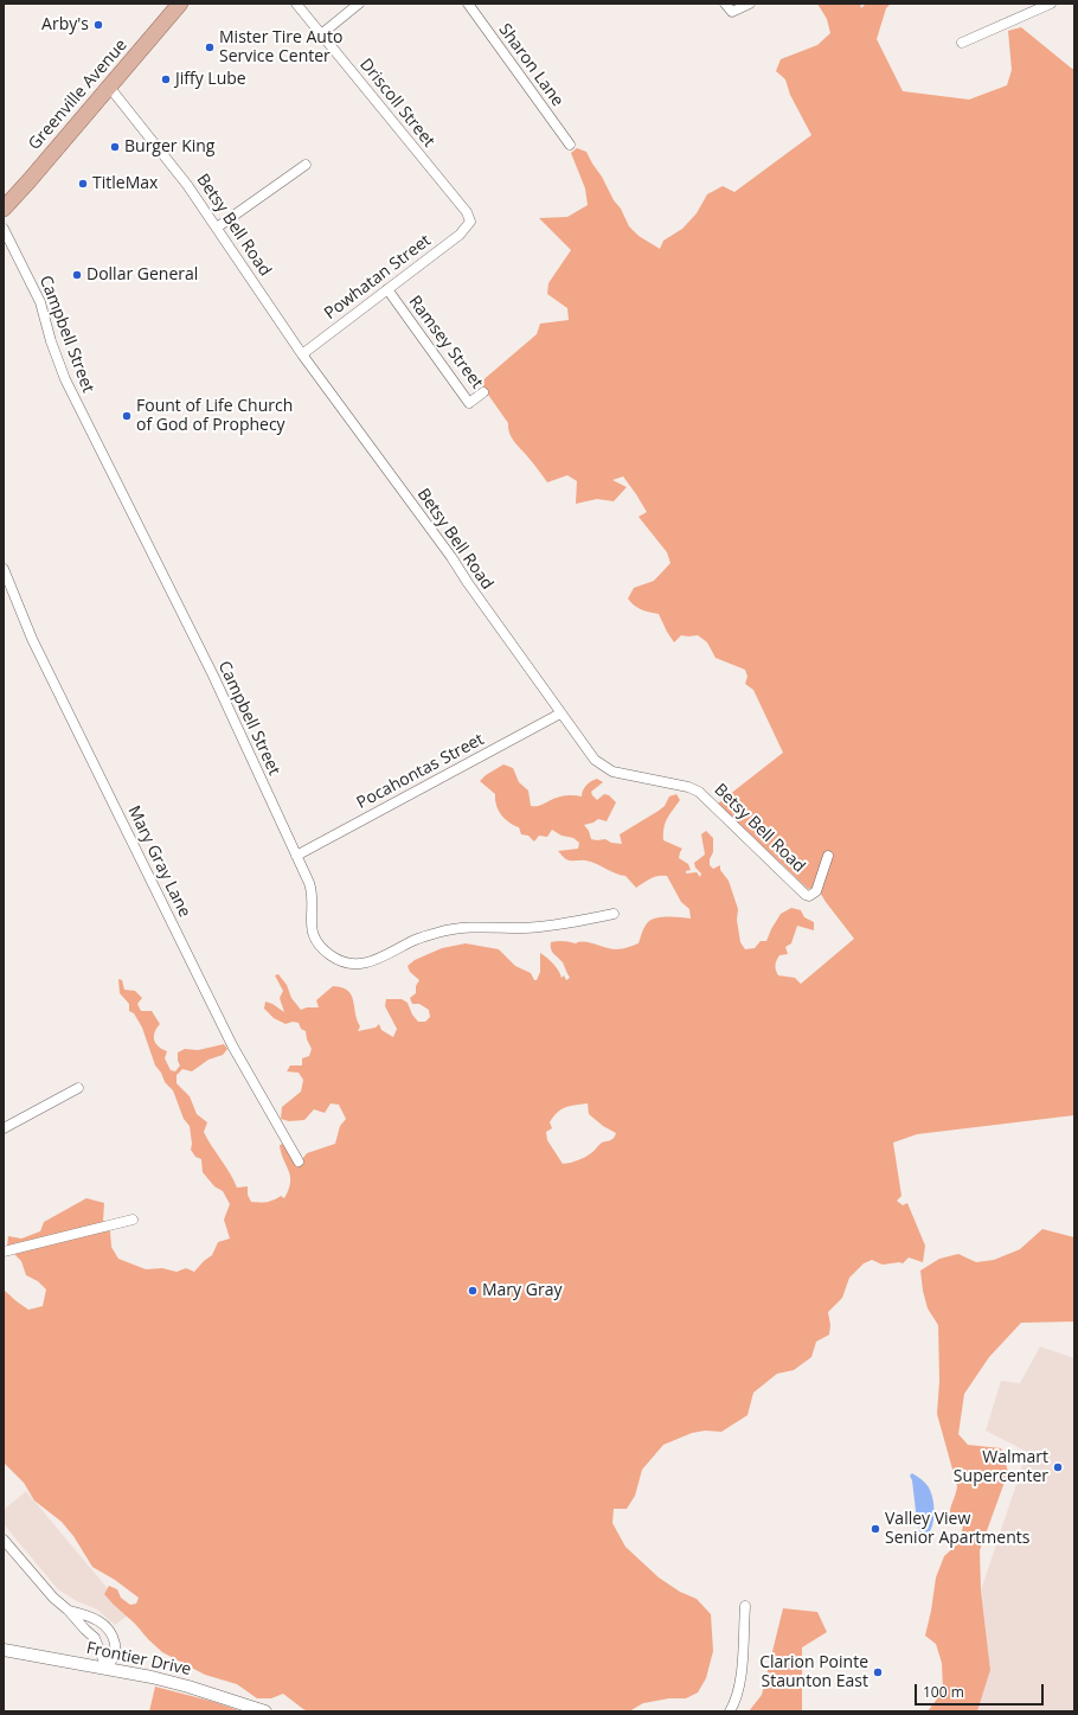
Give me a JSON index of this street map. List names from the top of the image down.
{
  "streets": {
    "main road": ["Greenville Avenue"],
    "street": [
      "Sharon Lane",
      "Driscoll Street",
      "Betsy Bell Road",
      "Powhatan Street",
      "Campbell Street",
      "Ramsey Street",
      "Pocahontas Street",
      "Mary Gray Lane",
      "Frontier Drive"
    ]
  },
  "crossings": [
    ["Greenville Avenue", "Betsy Bell Road"],
    ["Driscoll Street", "Powhatan Street"],
    ["Betsy Bell Road", "Powhatan Street"],
    ["Betsy Bell Road", "Pocahontas Street"],
    ["Powhatan Street", "Ramsey Street"],
    ["Campbell Street", "Pocahontas Street"]
  ],
  "places": [
    "Arby's",
    "Mister Tire Auto Service Center",
    "Jiffy Lube",
    "Burger King",
    "TitleMax",
    "Dollar General",
    "Fount of Life Church of God of Prophecy",
    "Mary Gray",
    "Walmart Supercenter",
    "Valley View Senior Apartments",
    "Clarion Pointe Staunton East"
  ],
  "scale_bar": "100 m"
}
